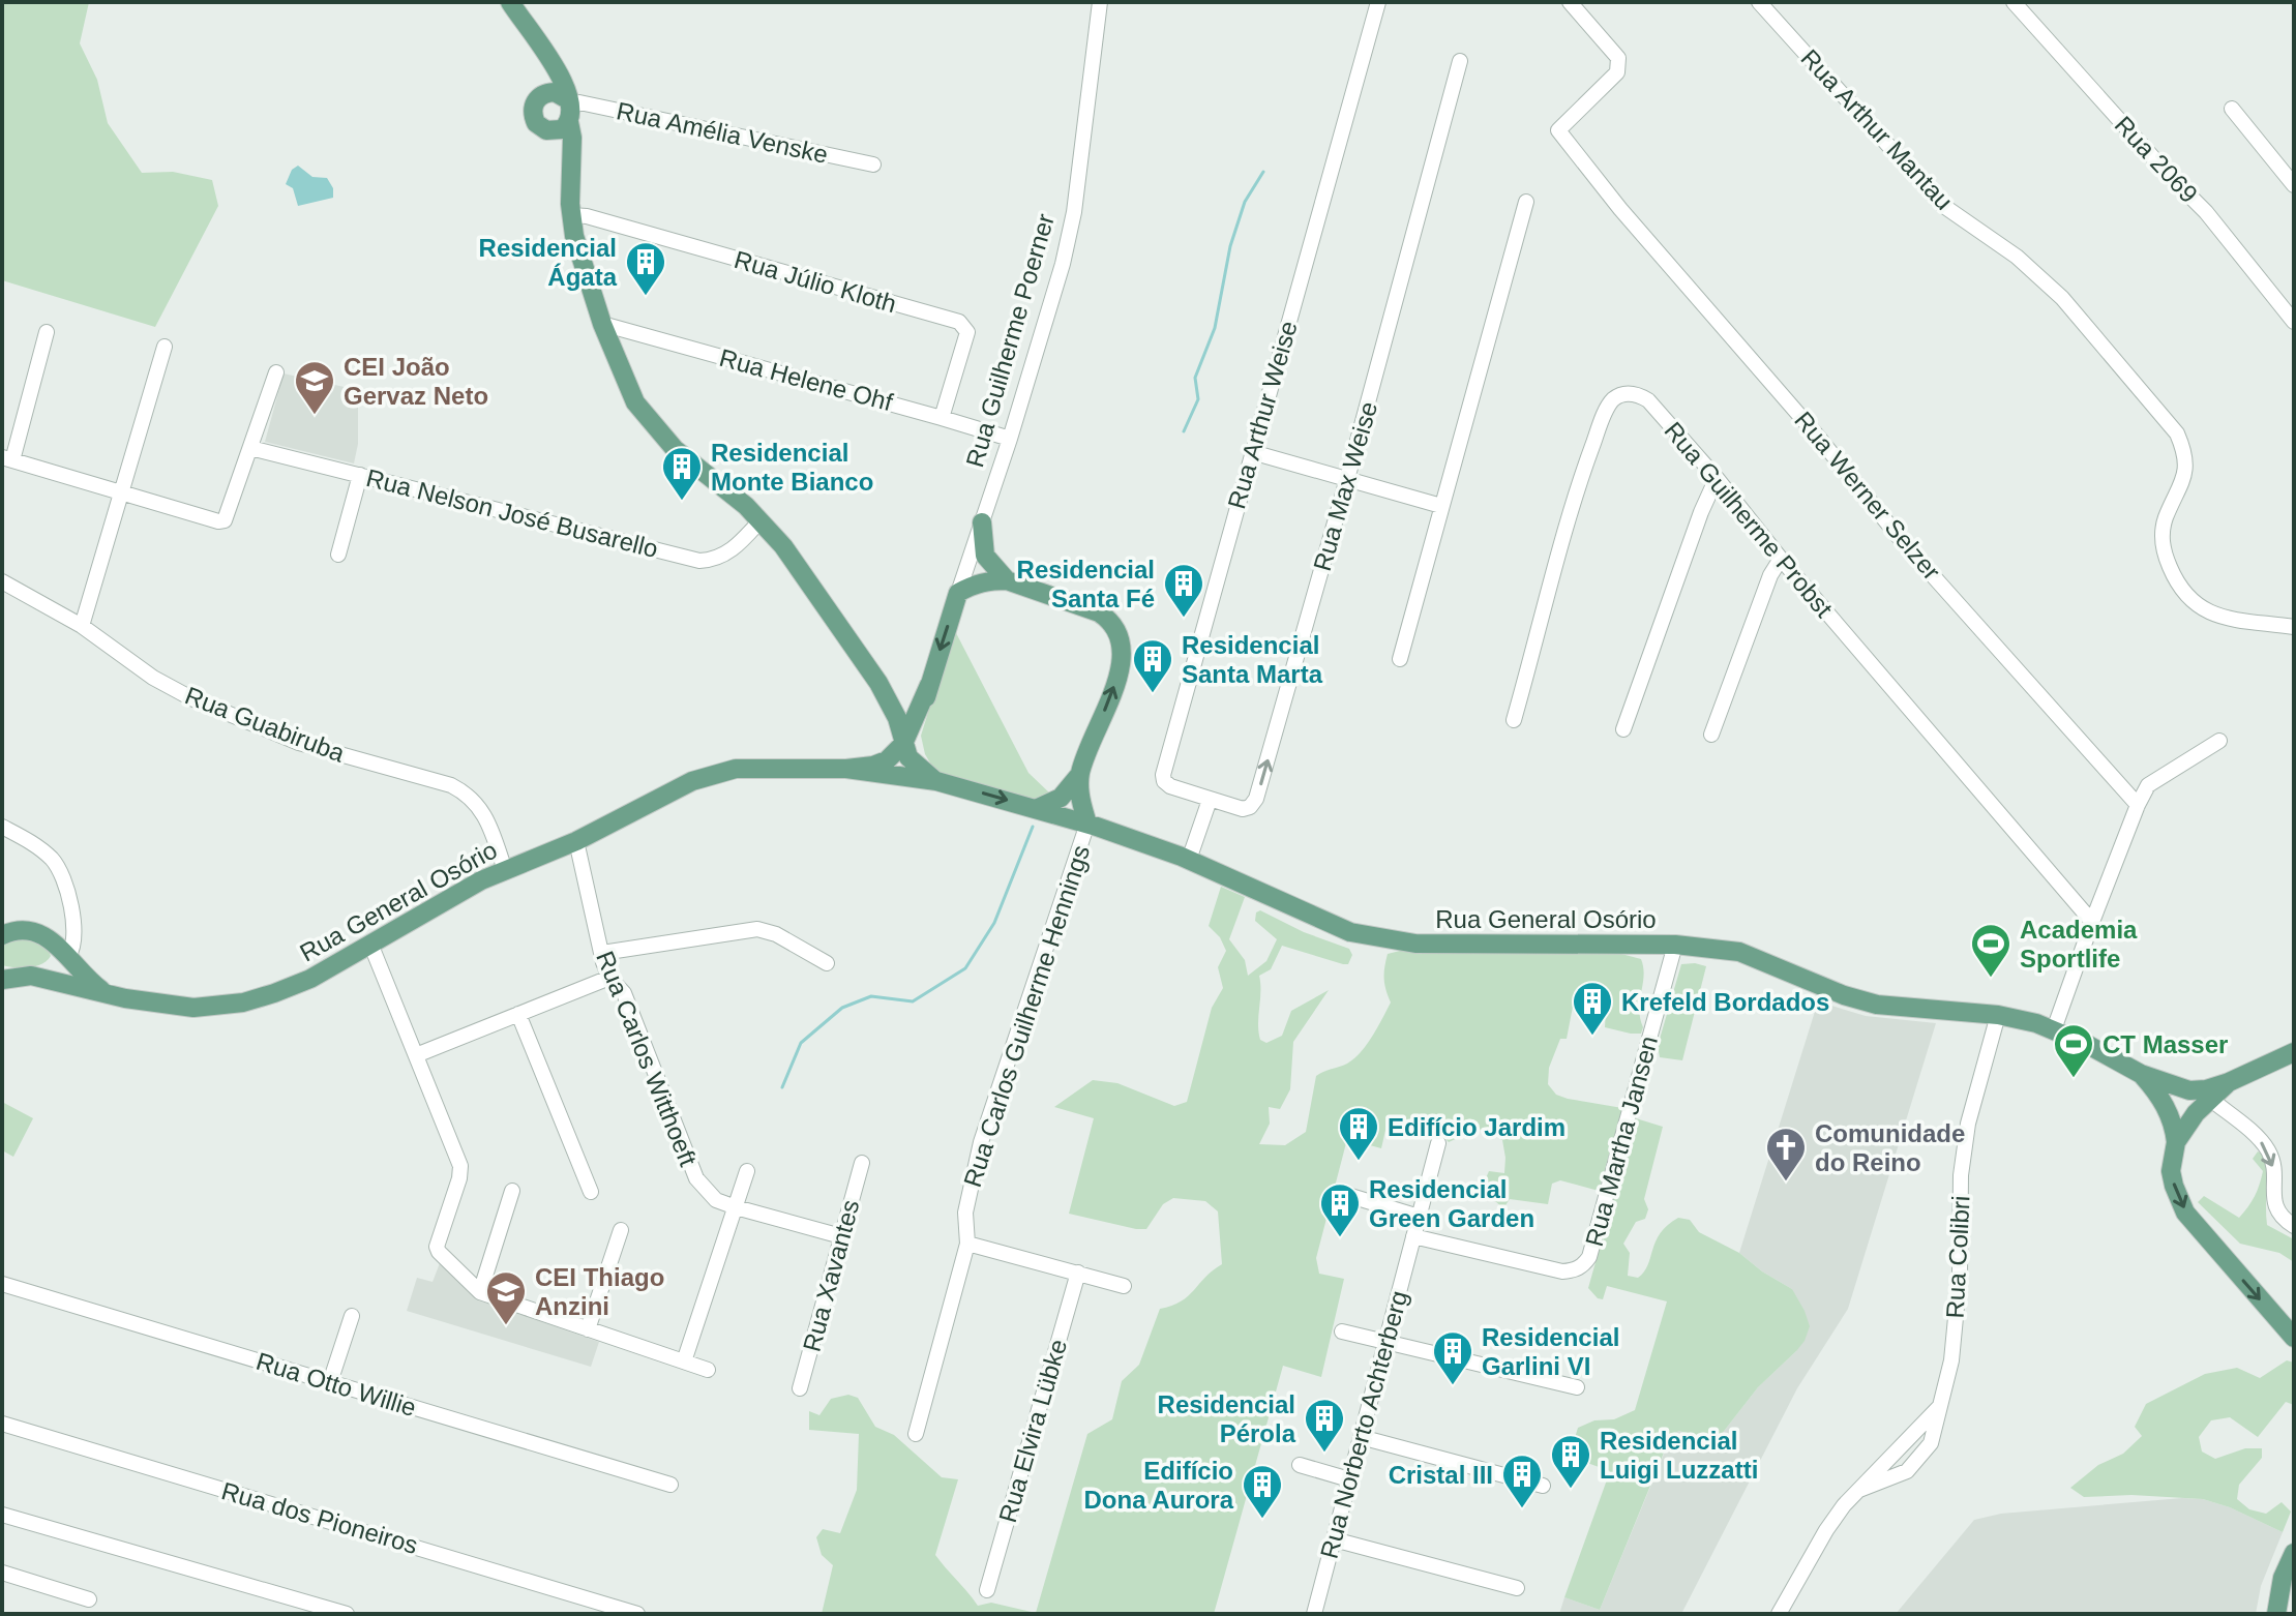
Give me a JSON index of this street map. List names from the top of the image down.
{
  "streets": {
    "main road": ["Rua Guilherme Poerner", "Rua General Osório"],
    "street": [
      "Rua Arthur Mantau",
      "Rua Amélia Venske",
      "Rua 2069",
      "Rua Júlio Kloth",
      "Rua Helene Ohf",
      "Rua Arthur Weise",
      "Rua Max Weise",
      "Rua Werner Selzer",
      "Rua Nelson José Busarello",
      "Rua Guilherme Probst",
      "Rua Guabiruba",
      "Rua Carlos Guilherme Hennings",
      "Rua Carlos Witthoeft",
      "Rua Martha Jansen",
      "Rua Colibri",
      "Rua Xavantes",
      "Rua Otto Willie",
      "Rua Norberto Achterberg",
      "Rua Elvira Lübke",
      "Rua dos Pioneiros"
    ]
  },
  "crossings": [
    ["Rua Júlio Kloth", "Rua Helene Ohf"],
    ["Rua Guilherme Poerner", "Rua Helene Ohf"],
    ["Rua Guilherme Poerner", "Rua General Osório"],
    ["Rua Arthur Weise", "Rua Max Weise"],
    ["Rua Guabiruba", "Rua General Osório"],
    ["Rua General Osório", "Rua Carlos Guilherme Hennings"],
    ["Rua General Osório", "Rua Carlos Witthoeft"],
    ["Rua General Osório", "Rua Martha Jansen"],
    ["Rua General Osório", "Rua Colibri"],
    ["Rua Carlos Witthoeft", "Rua Xavantes"],
    ["Rua Martha Jansen", "Rua Norberto Achterberg"]
  ],
  "places": {
    "building": [
      "Residencial Ágata",
      "Residencial Monte Bianco",
      "Residencial Santa Fé",
      "Residencial Santa Marta",
      "Krefeld Bordados",
      "Edifício Jardim",
      "Residencial Green Garden",
      "Residencial Garlini VI",
      "Residencial Pérola",
      "Residencial Luigi Luzzatti",
      "Cristal III",
      "Edifício Dona Aurora"
    ],
    "school or university": ["CEI João Gervaz Neto", "CEI Thiago Anzini"],
    "sports": ["Academia Sportlife", "CT Masser"],
    "church": ["Comunidade do Reino"]
  }
}
